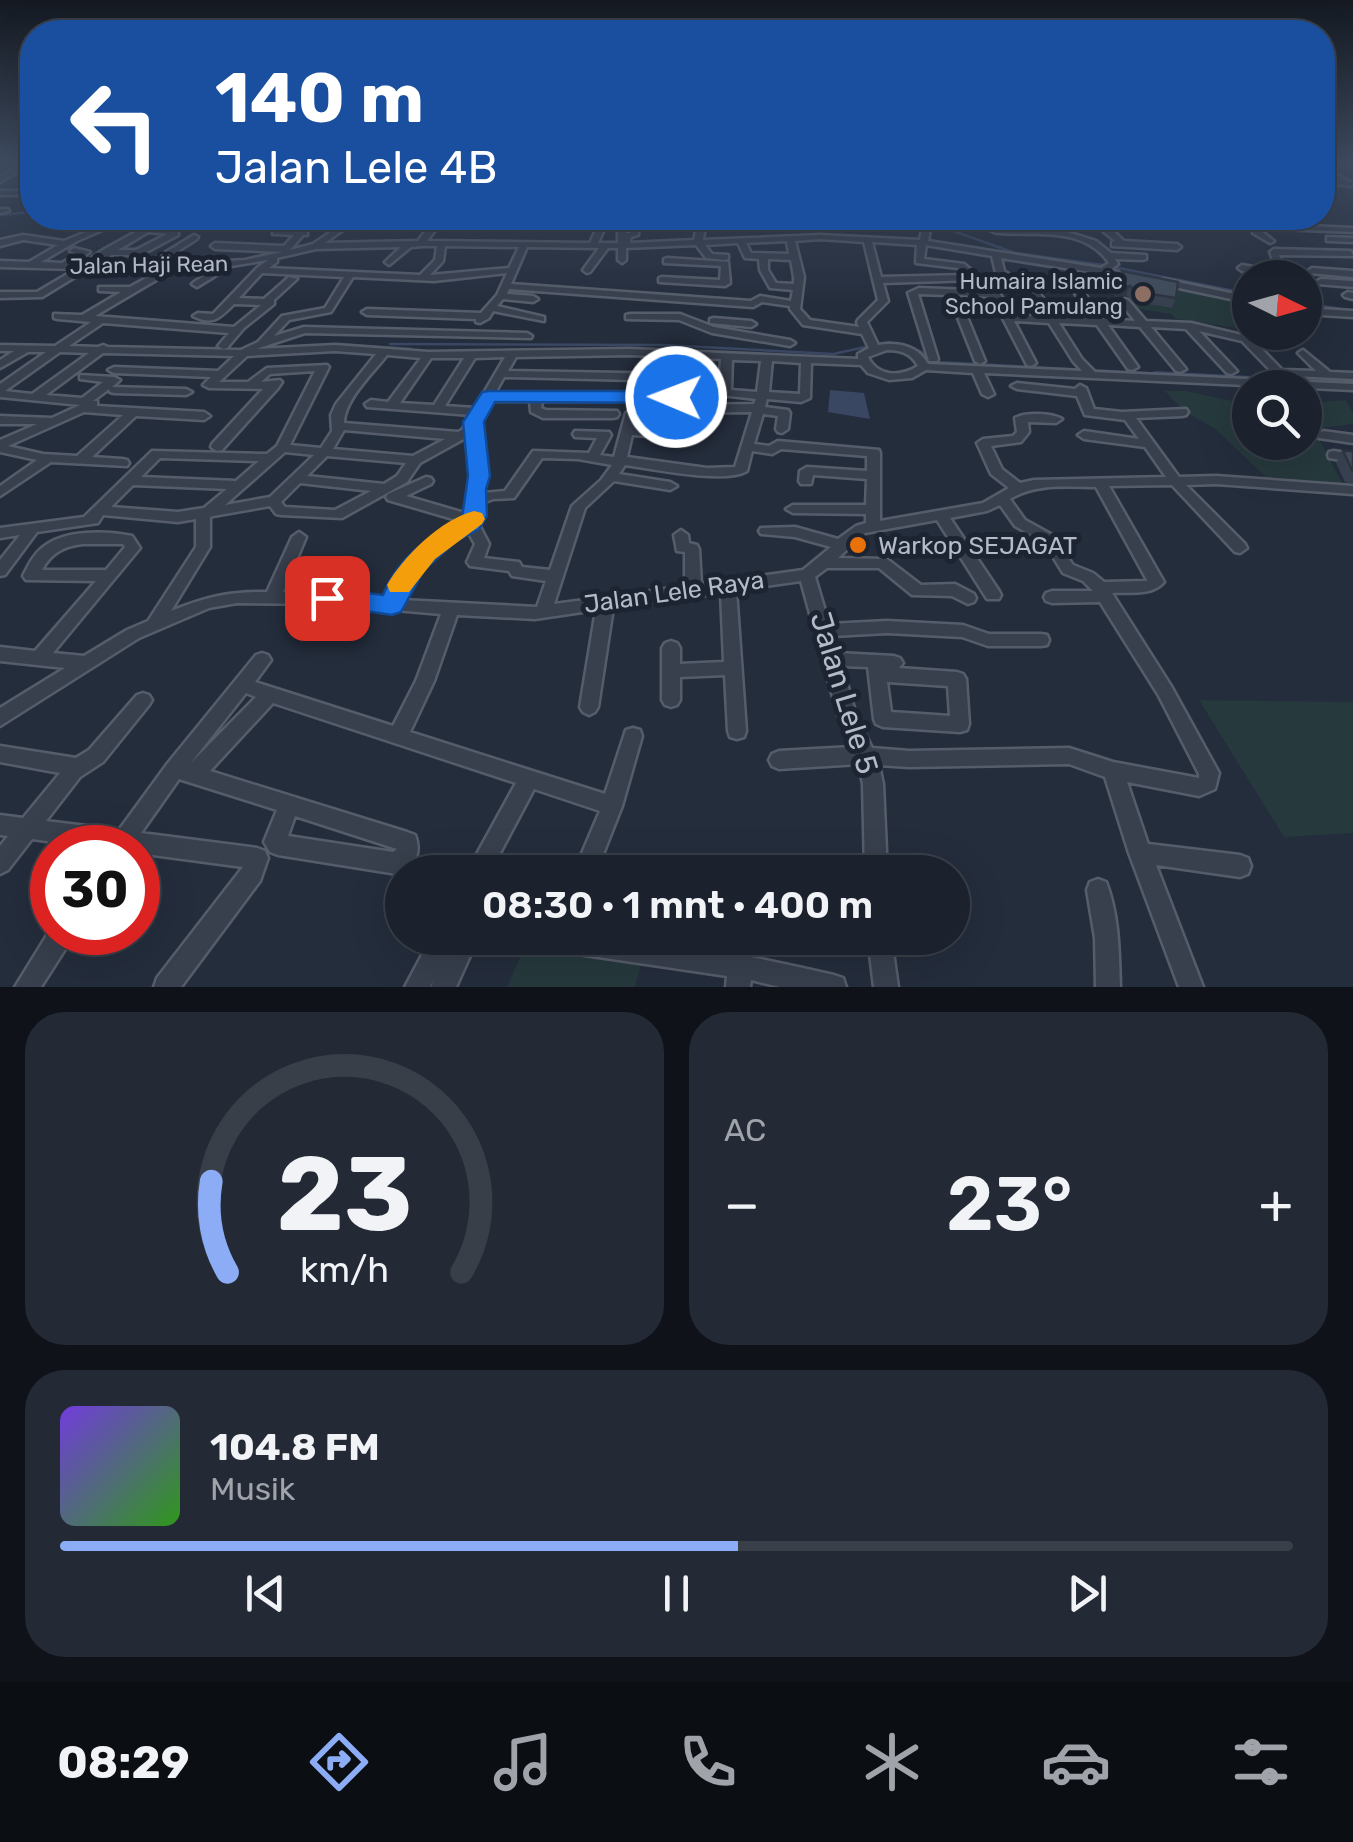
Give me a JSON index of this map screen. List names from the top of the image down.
{
  "streets": {
    "street": ["Jalan Haji Rean", "Jalan Lele Raya", "Jalan Lele 5"]
  },
  "crossings": [
    ["Jalan Lele Raya", "Jalan Lele 5"]
  ],
  "places": ["Humaira Islamic School Pamulang", "Warkop SEJAGAT"],
  "north": "right",
  "page": {
    "turn": ["140 m", "Jalan Lele 4B"],
    "limit": "30",
    "trip": "08:30 · 1 mnt · 400 m",
    "tile": "AC",
    "heat": ["−", "23°", "+"],
    "song": ["104.8 FM", "Musik"],
    "tabs": "08:29",
    "gauge": ["23", "km/h"]
  }
}
